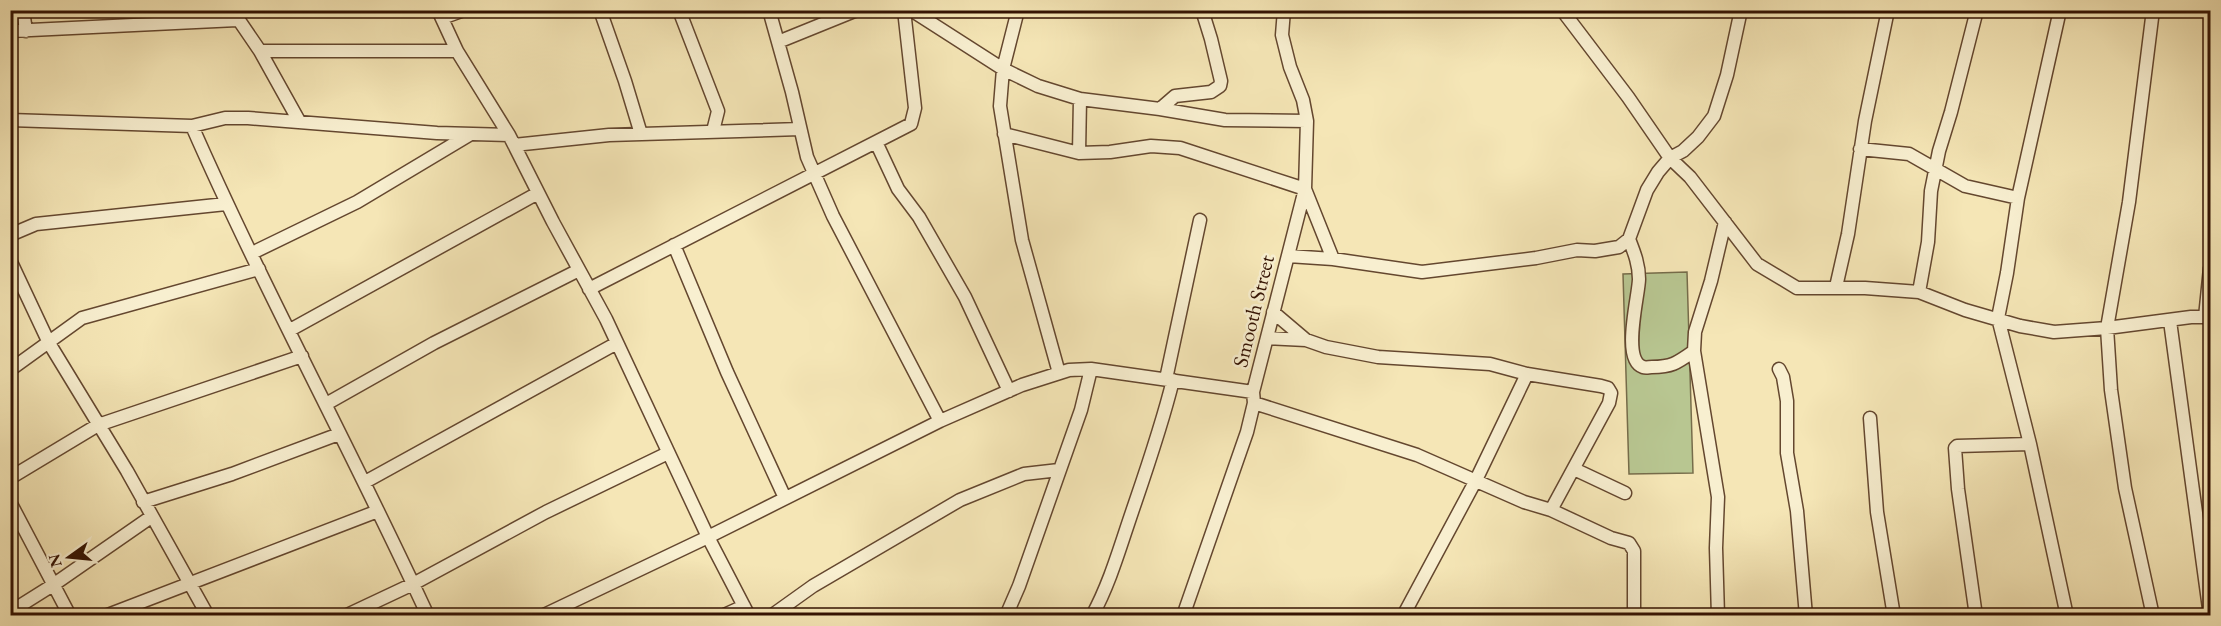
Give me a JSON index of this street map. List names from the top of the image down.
{
  "streets": {
    "street": ["Smooth Street"]
  },
  "north": "left"
}
